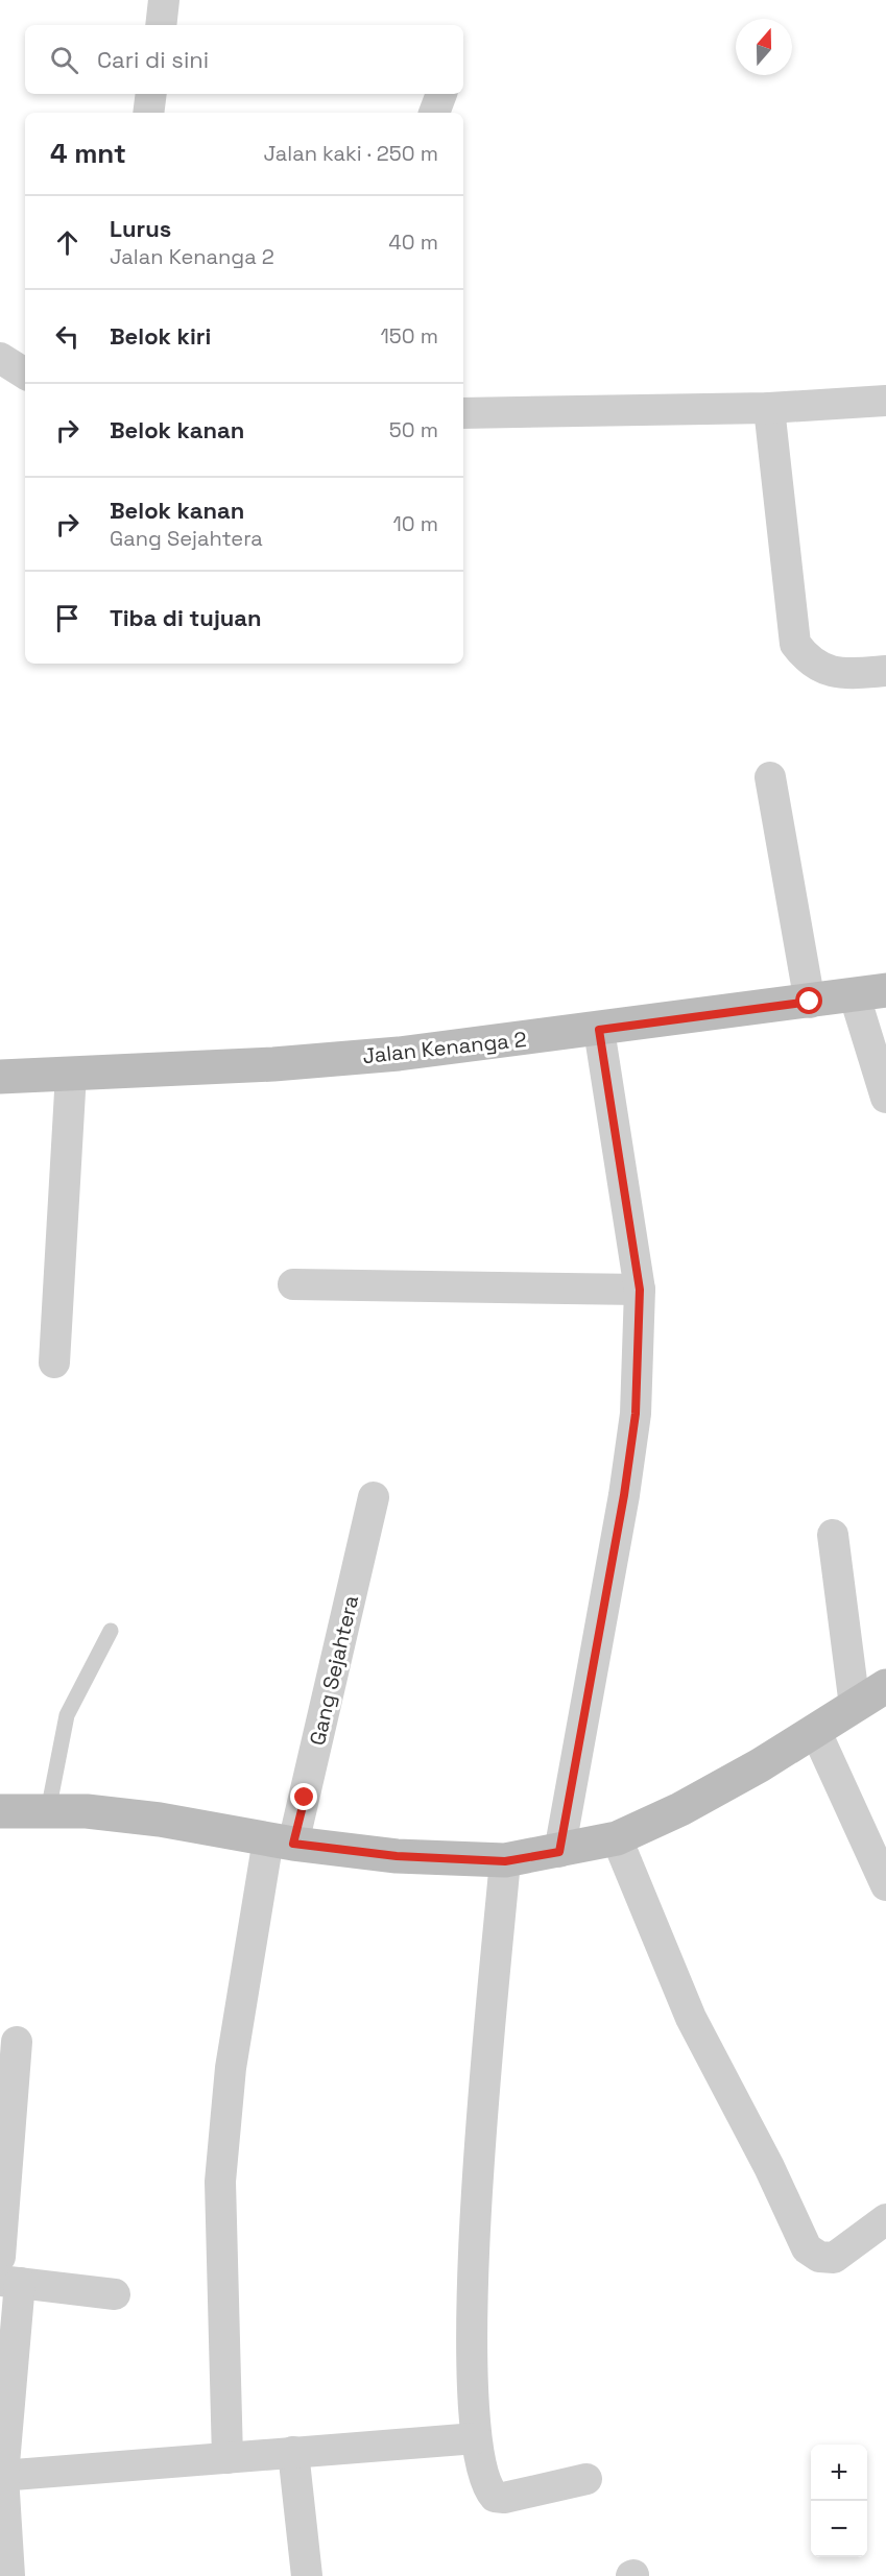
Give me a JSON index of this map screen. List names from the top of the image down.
{
  "streets": {
    "street": ["Jalan Kenanga 2", "Gang Sejahtera"]
  },
  "north": "top",
  "page": {
    "search": "Cari di sini",
    "heading": ["4 mnt", "Jalan kaki · 250 m"],
    "list": [
      ["Lurus", "Jalan Kenanga 2", "40 m"],
      ["Belok kiri", "150 m"],
      ["Belok kanan", "50 m"],
      ["Belok kanan", "Gang Sejahtera", "10 m"],
      "Tiba di tujuan"
    ],
    "map_buttons": ["+", "−"]
  }
}
